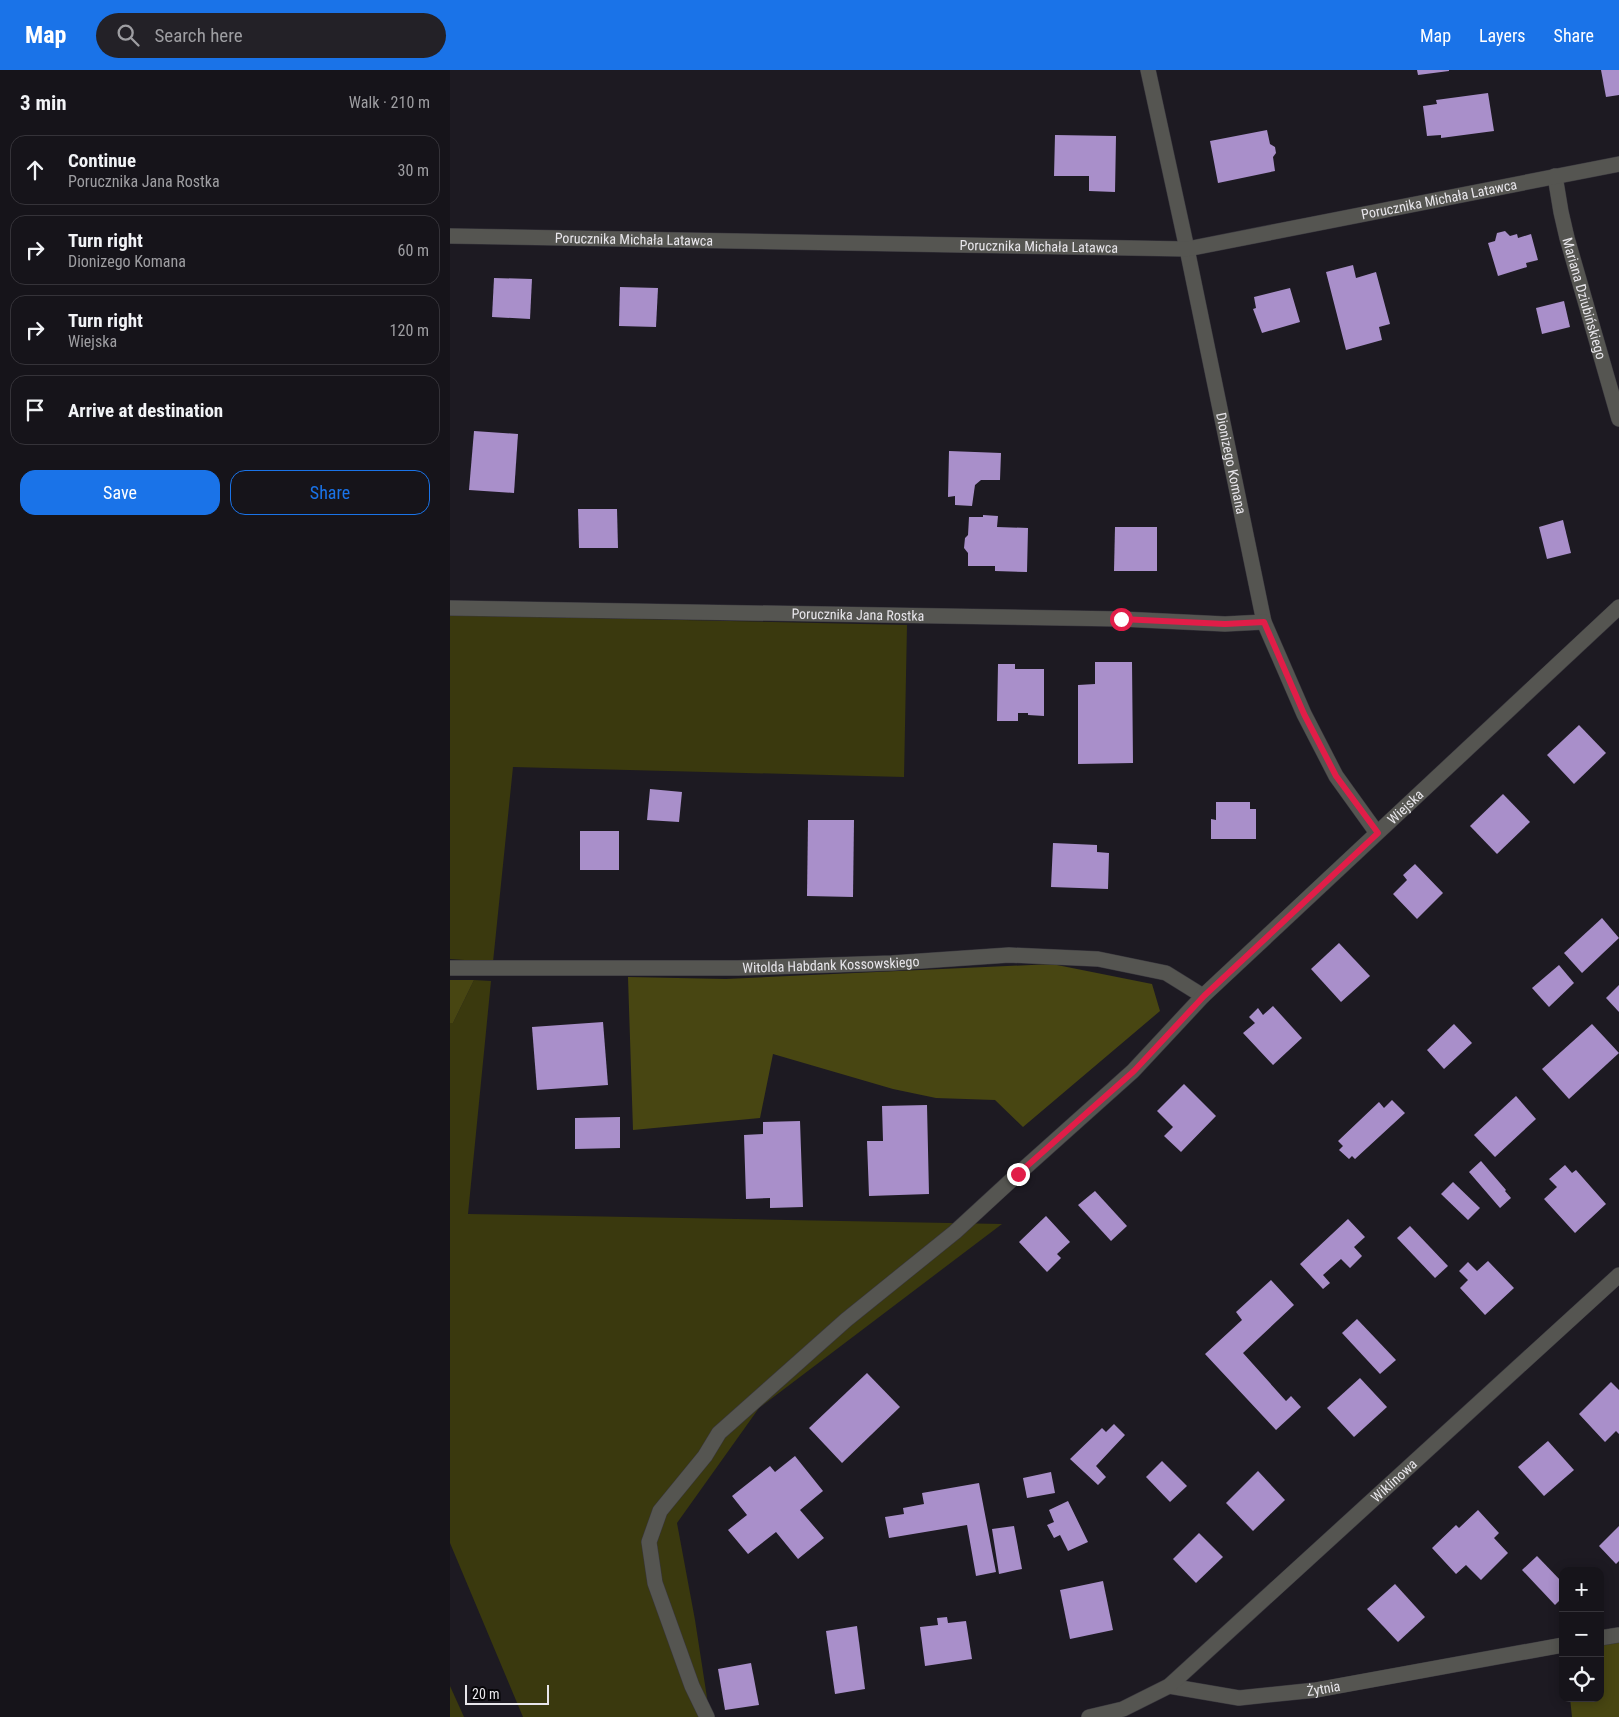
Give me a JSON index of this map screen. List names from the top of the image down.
{
  "streets": {
    "street": [
      "Porucznika Michała Latawca",
      "Mariana Dziubińskiego",
      "Dionizego Komana",
      "Porucznika Jana Rostka",
      "Wiejska",
      "Witolda Habdank Kossowskiego",
      "Wiklinowa",
      "Żytnia"
    ]
  },
  "crossings": [
    ["Porucznika Michała Latawca", "Mariana Dziubińskiego"],
    ["Porucznika Michała Latawca", "Dionizego Komana"],
    ["Dionizego Komana", "Porucznika Jana Rostka"],
    ["Dionizego Komana", "Wiejska"],
    ["Wiejska", "Witolda Habdank Kossowskiego"],
    ["Wiklinowa", "Żytnia"]
  ],
  "scale_bar": "20 m",
  "page": {
    "header": "Map",
    "search": "Search here",
    "nav": ["Map", "Layers", "Share"],
    "heading": ["3 min", "Walk · 210 m"],
    "list": [
      ["Continue", "Porucznika Jana Rostka", "30 m"],
      ["Turn right", "Dionizego Komana", "60 m"],
      ["Turn right", "Wiejska", "120 m"],
      "Arrive at destination"
    ],
    "buttons": ["Save", "Share"],
    "map_buttons": ["+", "−"],
    "scale": "20 m"
  }
}
